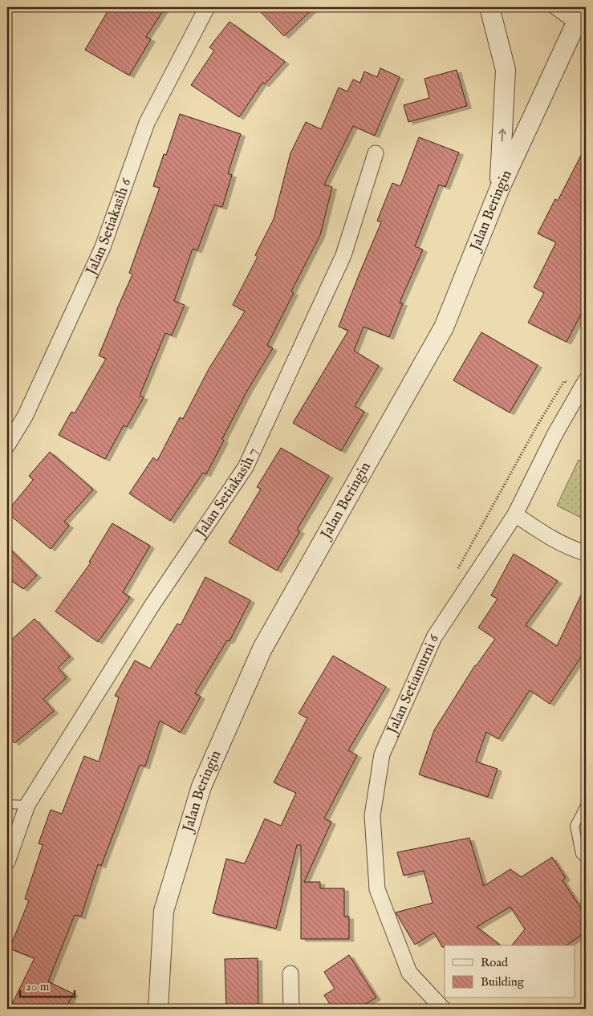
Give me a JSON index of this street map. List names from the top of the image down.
{
  "streets": {
    "street": [
      "Jalan Beringin",
      "Jalan Setiakasih 6",
      "Jalan Setiakasih 7",
      "Jalan Setiamurni 6"
    ]
  },
  "legend": ["Road", "Building"],
  "scale_bar": "20 m"
}
